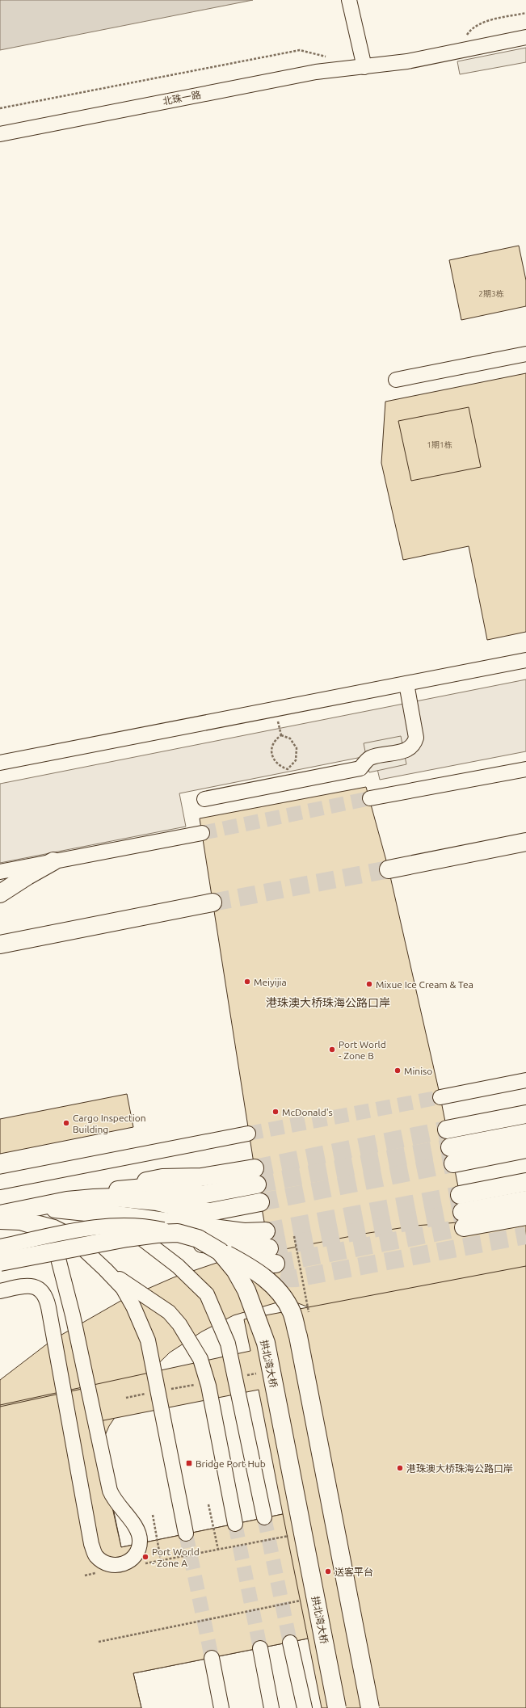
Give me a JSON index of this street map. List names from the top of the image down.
{
  "streets": {
    "main road": ["拱北湾大桥"],
    "street": ["北珠一路"]
  },
  "districts": ["港珠澳大桥珠海公路口岸"],
  "places": {
    "other": [
      "Meiyijia",
      "Mixue Ice Cream & Tea",
      "Port World - Zone B",
      "Miniso",
      "McDonald's",
      "Cargo Inspection Building",
      "港珠澳大桥珠海公路口岸",
      "Port World - Zone A",
      "送客平台"
    ],
    "transit": ["Bridge Port Hub"]
  },
  "house_numbers": ["2期3栋", "1期1栋"]
}
